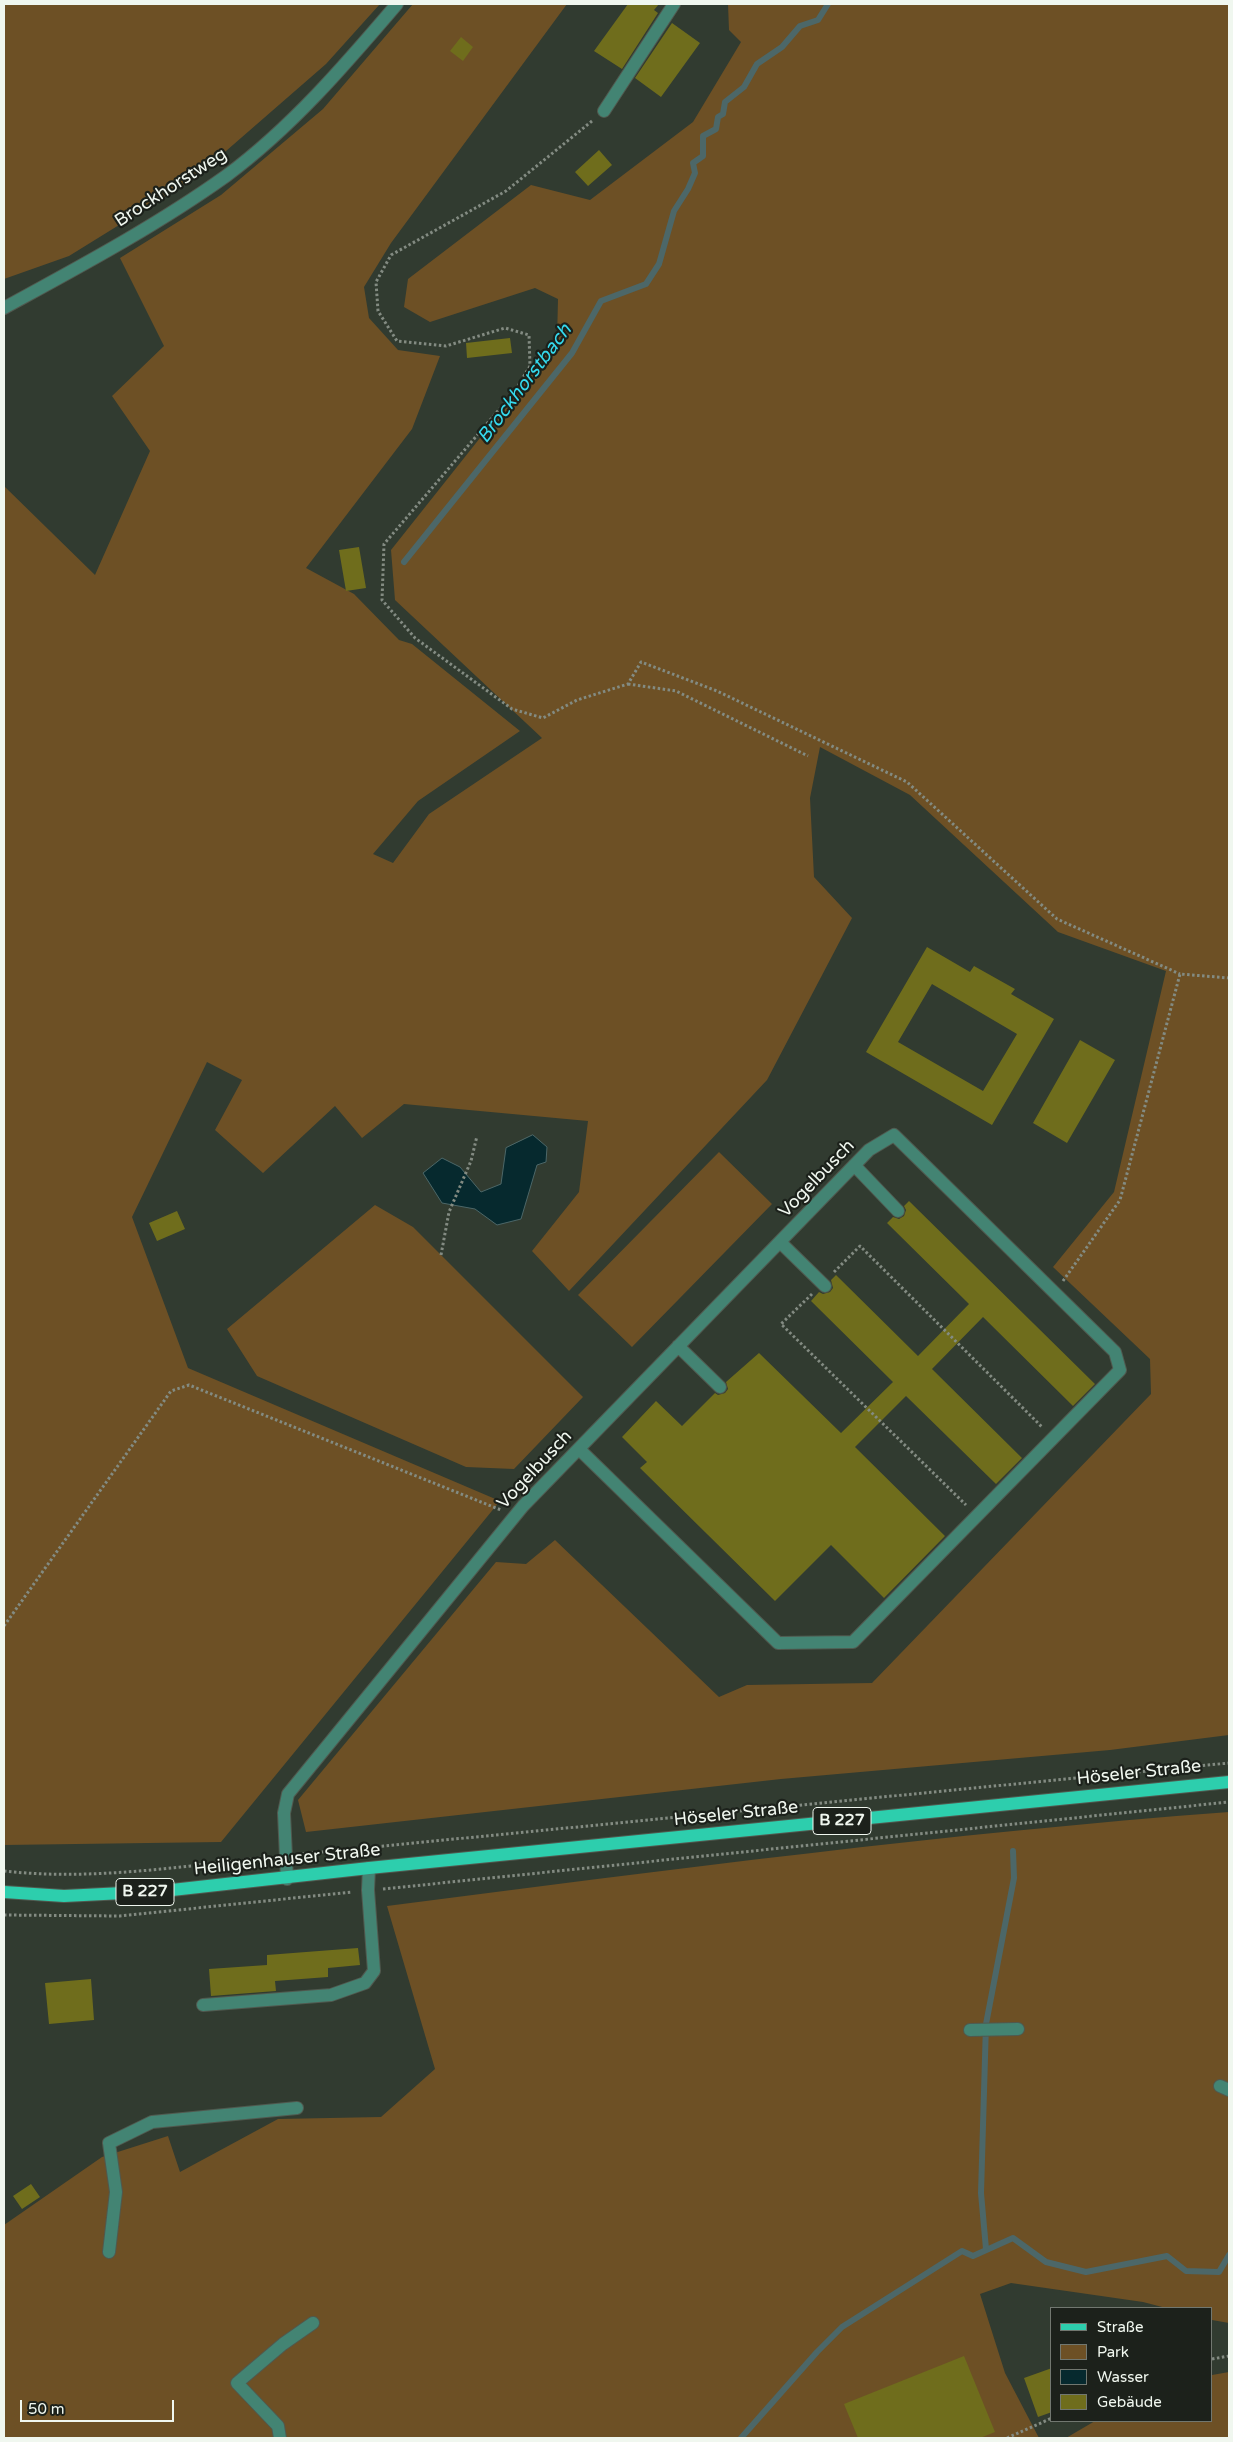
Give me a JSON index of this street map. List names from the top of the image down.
{
  "streets": {
    "main road": ["Höseler Straße", "B 227", "Heiligenhauser Straße"],
    "street": ["Brockhorstweg", "Vogelbusch"]
  },
  "crossings": [
    ["Vogelbusch", "Heiligenhauser Straße"],
    ["Höseler Straße", "Heiligenhauser Straße"]
  ],
  "water": ["Brockhorstbach"],
  "legend": [
    "Straße",
    "Park",
    "Wasser",
    "Gebäude"
  ],
  "scale_bar": "50 m"
}
